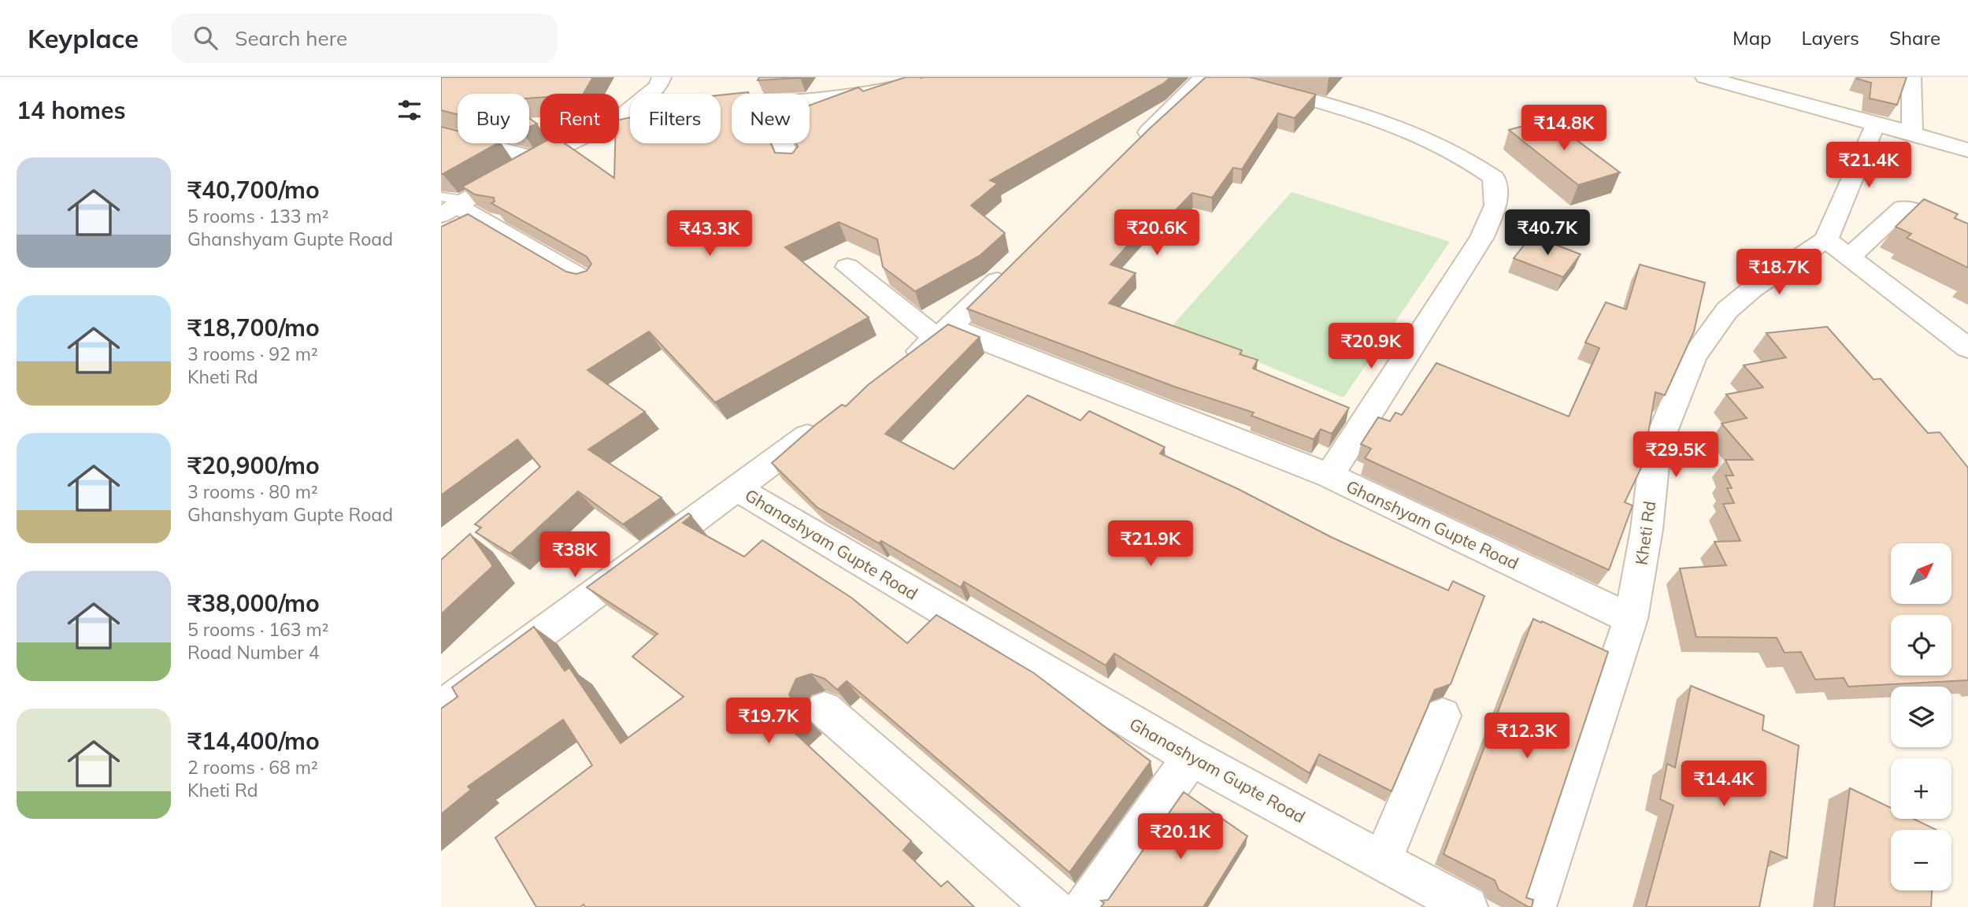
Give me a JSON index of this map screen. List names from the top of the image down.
{
  "streets": {
    "street": ["Ghanshyam Gupte Road", "Kheti Rd", "Ghanashyam Gupte Road"]
  },
  "crossings": [
    ["Ghanshyam Gupte Road", "Kheti Rd"]
  ],
  "north": "top right",
  "page": {
    "header": "Keyplace",
    "search": "Search here",
    "nav": ["Map", "Layers", "Share"],
    "heading": "14 homes",
    "chip": [
      "Buy",
      "Rent",
      "Filters",
      "New"
    ],
    "price": [
      "₹14.8K",
      "₹21.4K",
      "₹20.6K",
      "₹40.7K",
      "₹43.3K",
      "₹18.7K",
      "₹20.9K",
      "₹29.5K",
      "₹21.9K",
      "₹38K",
      "₹19.7K",
      "₹12.3K",
      "₹14.4K",
      "₹20.1K"
    ],
    "list": [
      {
        "name": "₹40,700/mo",
        "note": "5 rooms · 133 m² · Ghanshyam Gupte Road"
      },
      {
        "name": "₹18,700/mo",
        "note": "3 rooms · 92 m² · Kheti Rd"
      },
      {
        "name": "₹20,900/mo",
        "note": "3 rooms · 80 m² · Ghanshyam Gupte Road"
      },
      {
        "name": "₹38,000/mo",
        "note": "5 rooms · 163 m² · Road Number 4"
      },
      {
        "name": "₹14,400/mo",
        "note": "2 rooms · 68 m² · Kheti Rd"
      }
    ],
    "map_buttons": ["+", "−"]
  }
}
